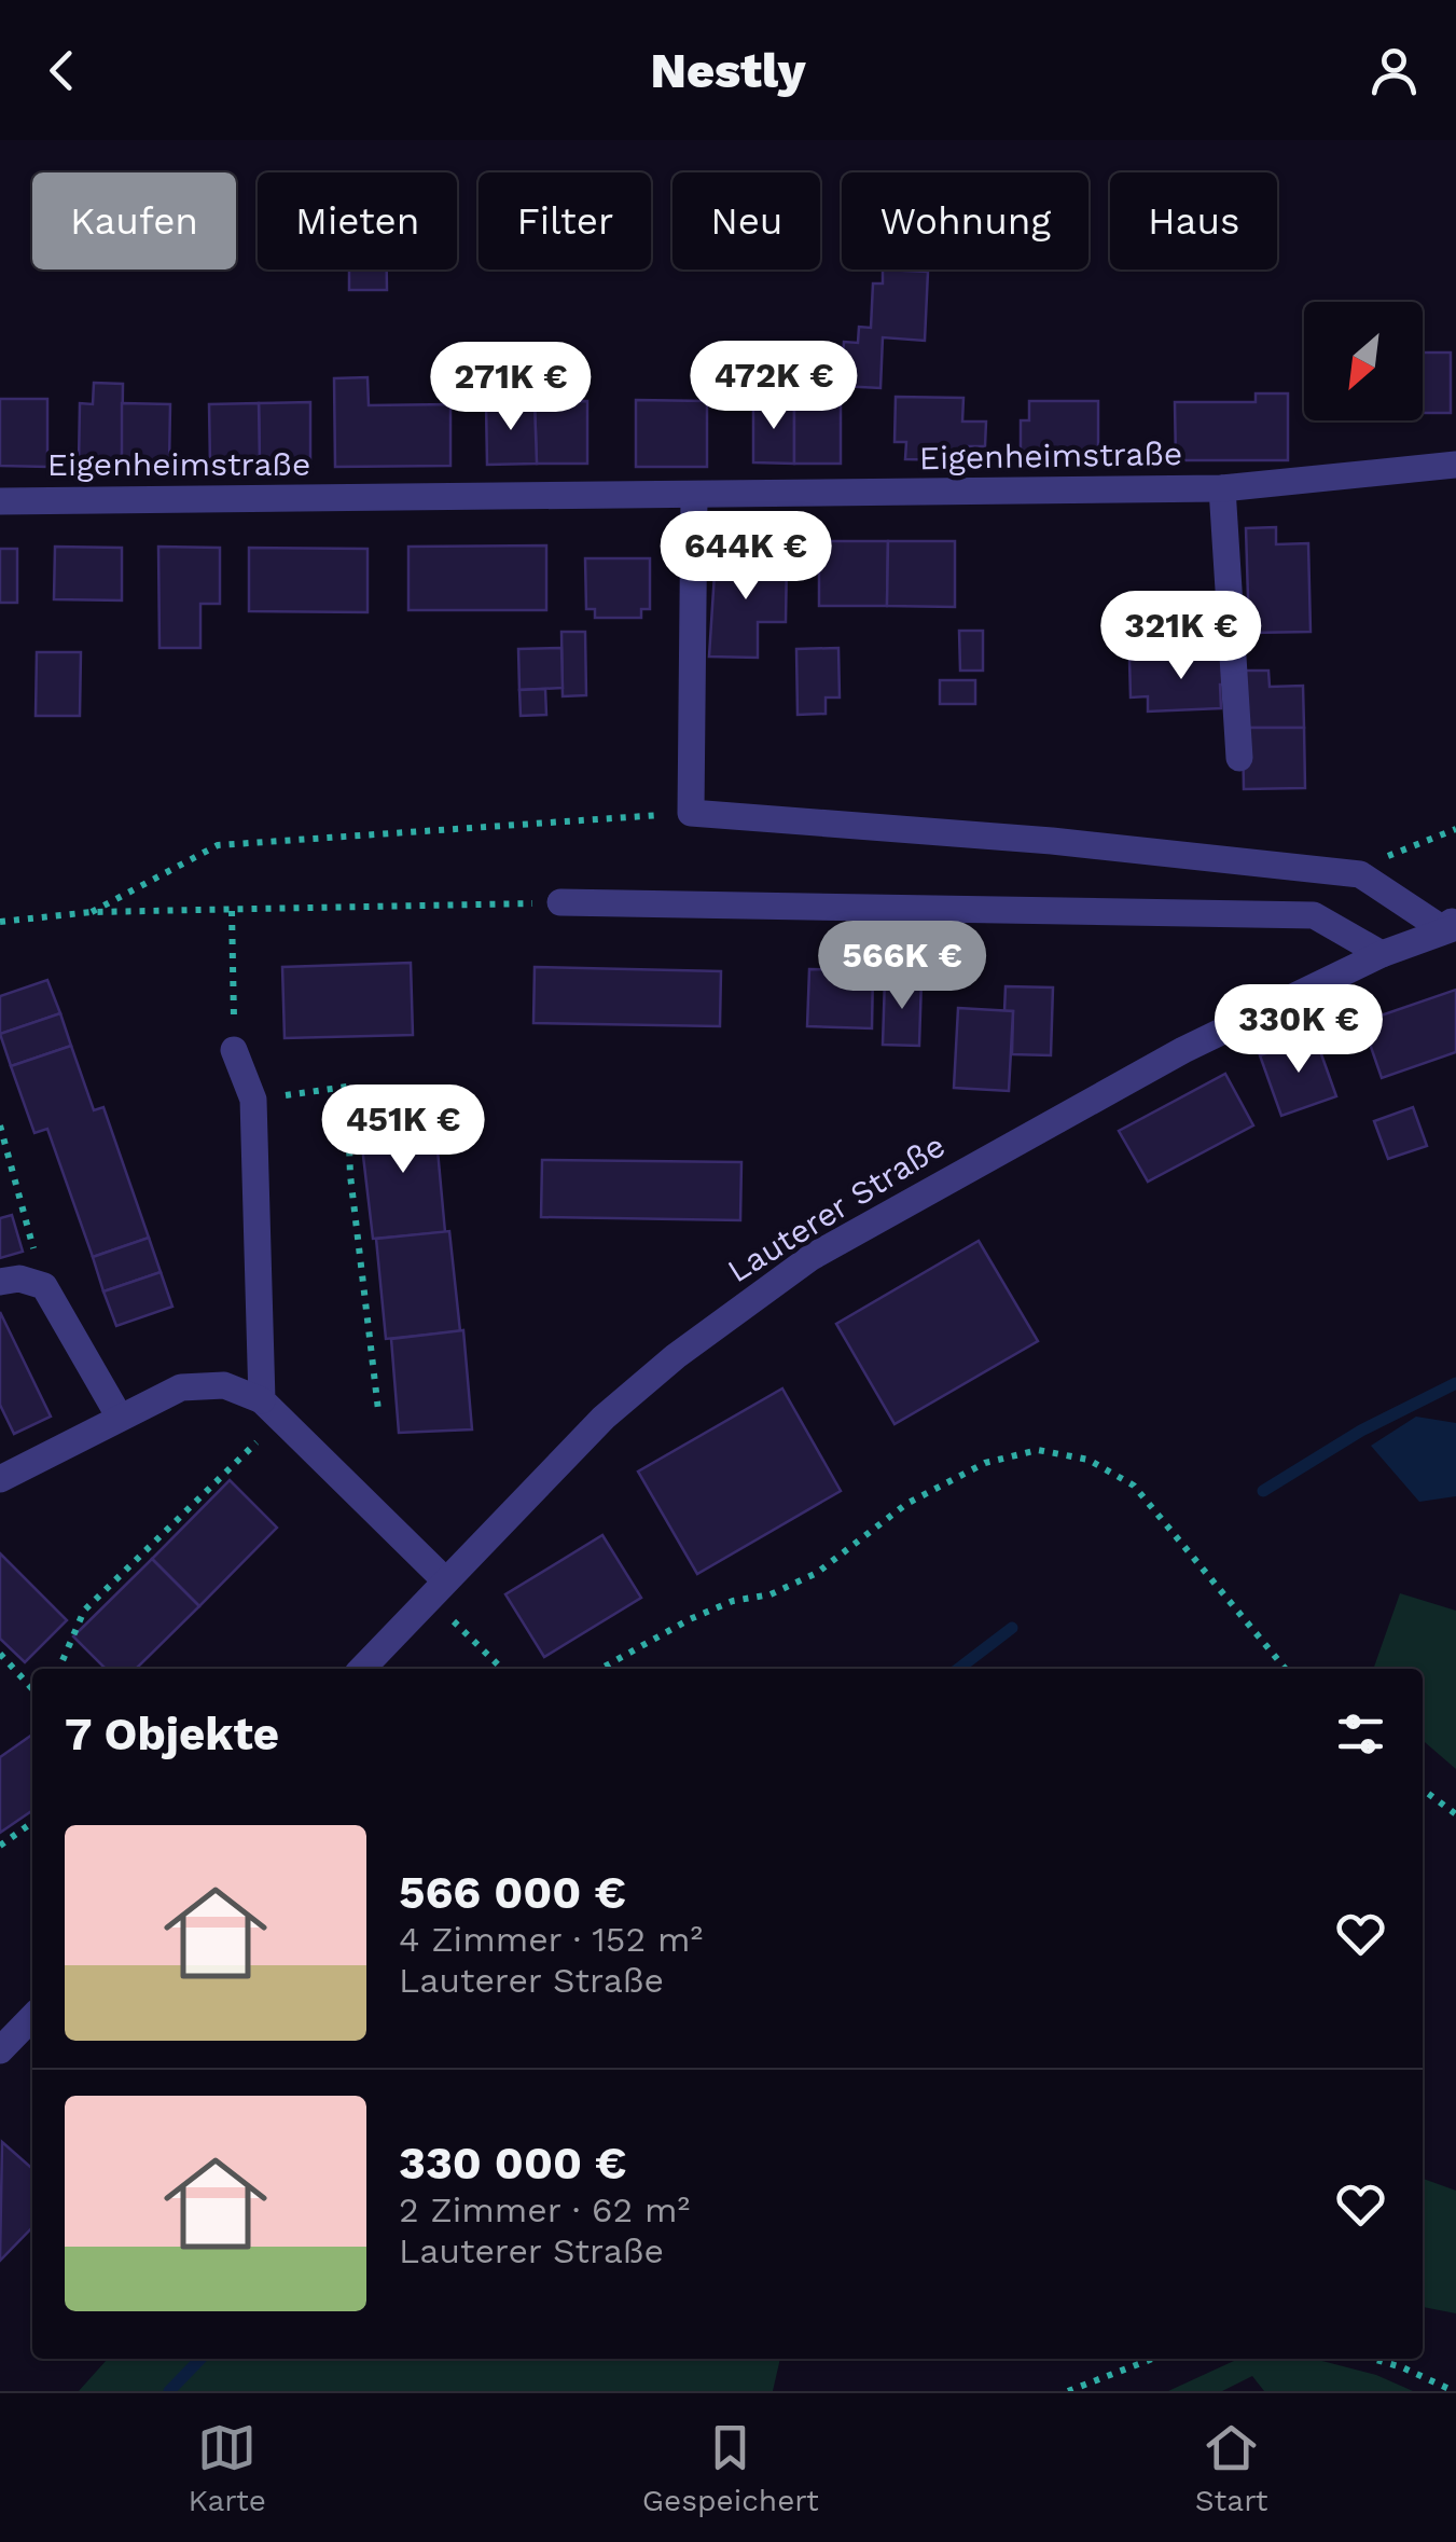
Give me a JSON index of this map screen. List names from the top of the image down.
{
  "streets": {
    "street": ["Eigenheimstraße", "Lauterer Straße"]
  },
  "north": "bottom left",
  "page": {
    "header": "Nestly",
    "chip": [
      "Kaufen",
      "Mieten",
      "Filter",
      "Neu",
      "Wohnung",
      "Haus"
    ],
    "price": [
      "472K €",
      "271K €",
      "644K €",
      "321K €",
      "566K €",
      "330K €",
      "451K €"
    ],
    "heading": "7 Objekte",
    "list": [
      {
        "name": "566 000 €",
        "note": "4 Zimmer · 152 m² · Lauterer Straße"
      },
      {
        "name": "330 000 €",
        "note": "2 Zimmer · 62 m² · Lauterer Straße"
      }
    ],
    "tabs": ["Karte", "Gespeichert", "Start"]
  }
}
